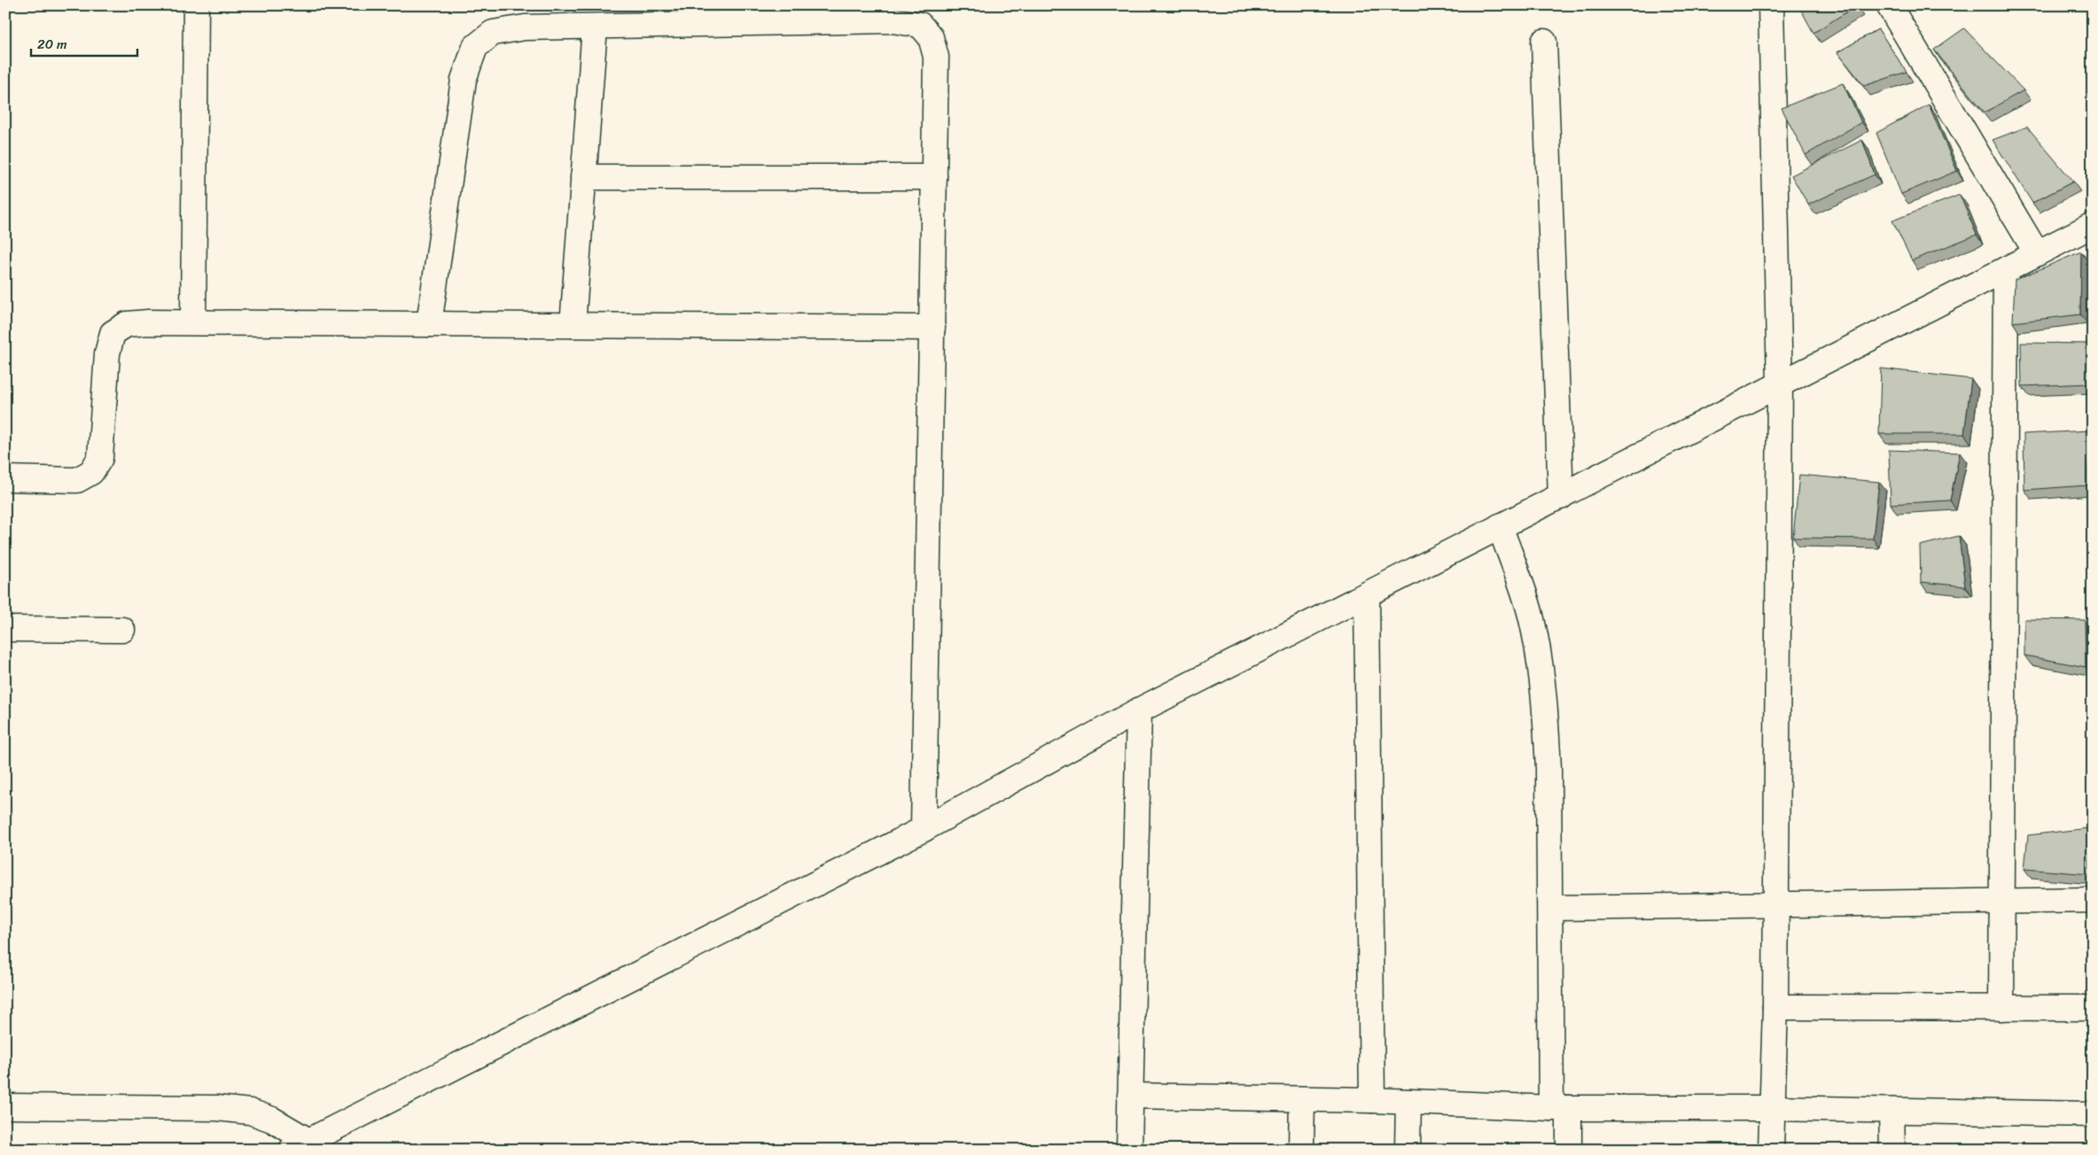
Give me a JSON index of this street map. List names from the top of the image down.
{
  "scale_bar": "20 m"
}
